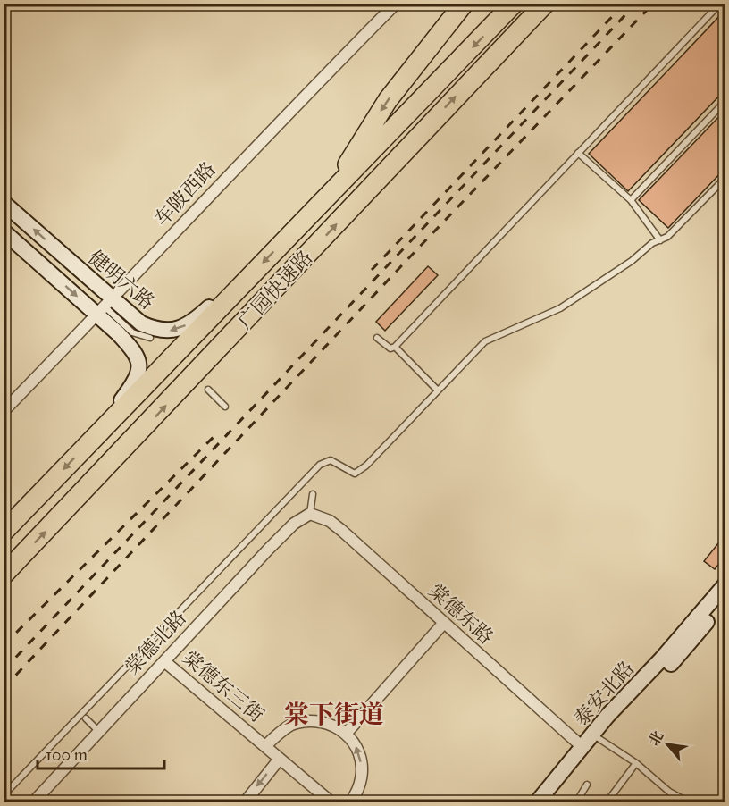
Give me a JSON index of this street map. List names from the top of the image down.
{
  "streets": {
    "highway": ["广园快速路"],
    "main road": ["健明六路", "泰安北路"],
    "street": [
      "车陂西路",
      "棠德东路",
      "棠德北路",
      "棠德东三街"
    ]
  },
  "crossings": [
    ["车陂西路", "健明六路"],
    ["健明六路", "广园快速路"],
    ["棠德东路", "棠德北路"],
    ["棠德东路", "泰安北路"],
    ["棠德北路", "棠德东三街"]
  ],
  "districts": ["棠下街道"],
  "scale_bar": "100 m",
  "north": "top left"
}
